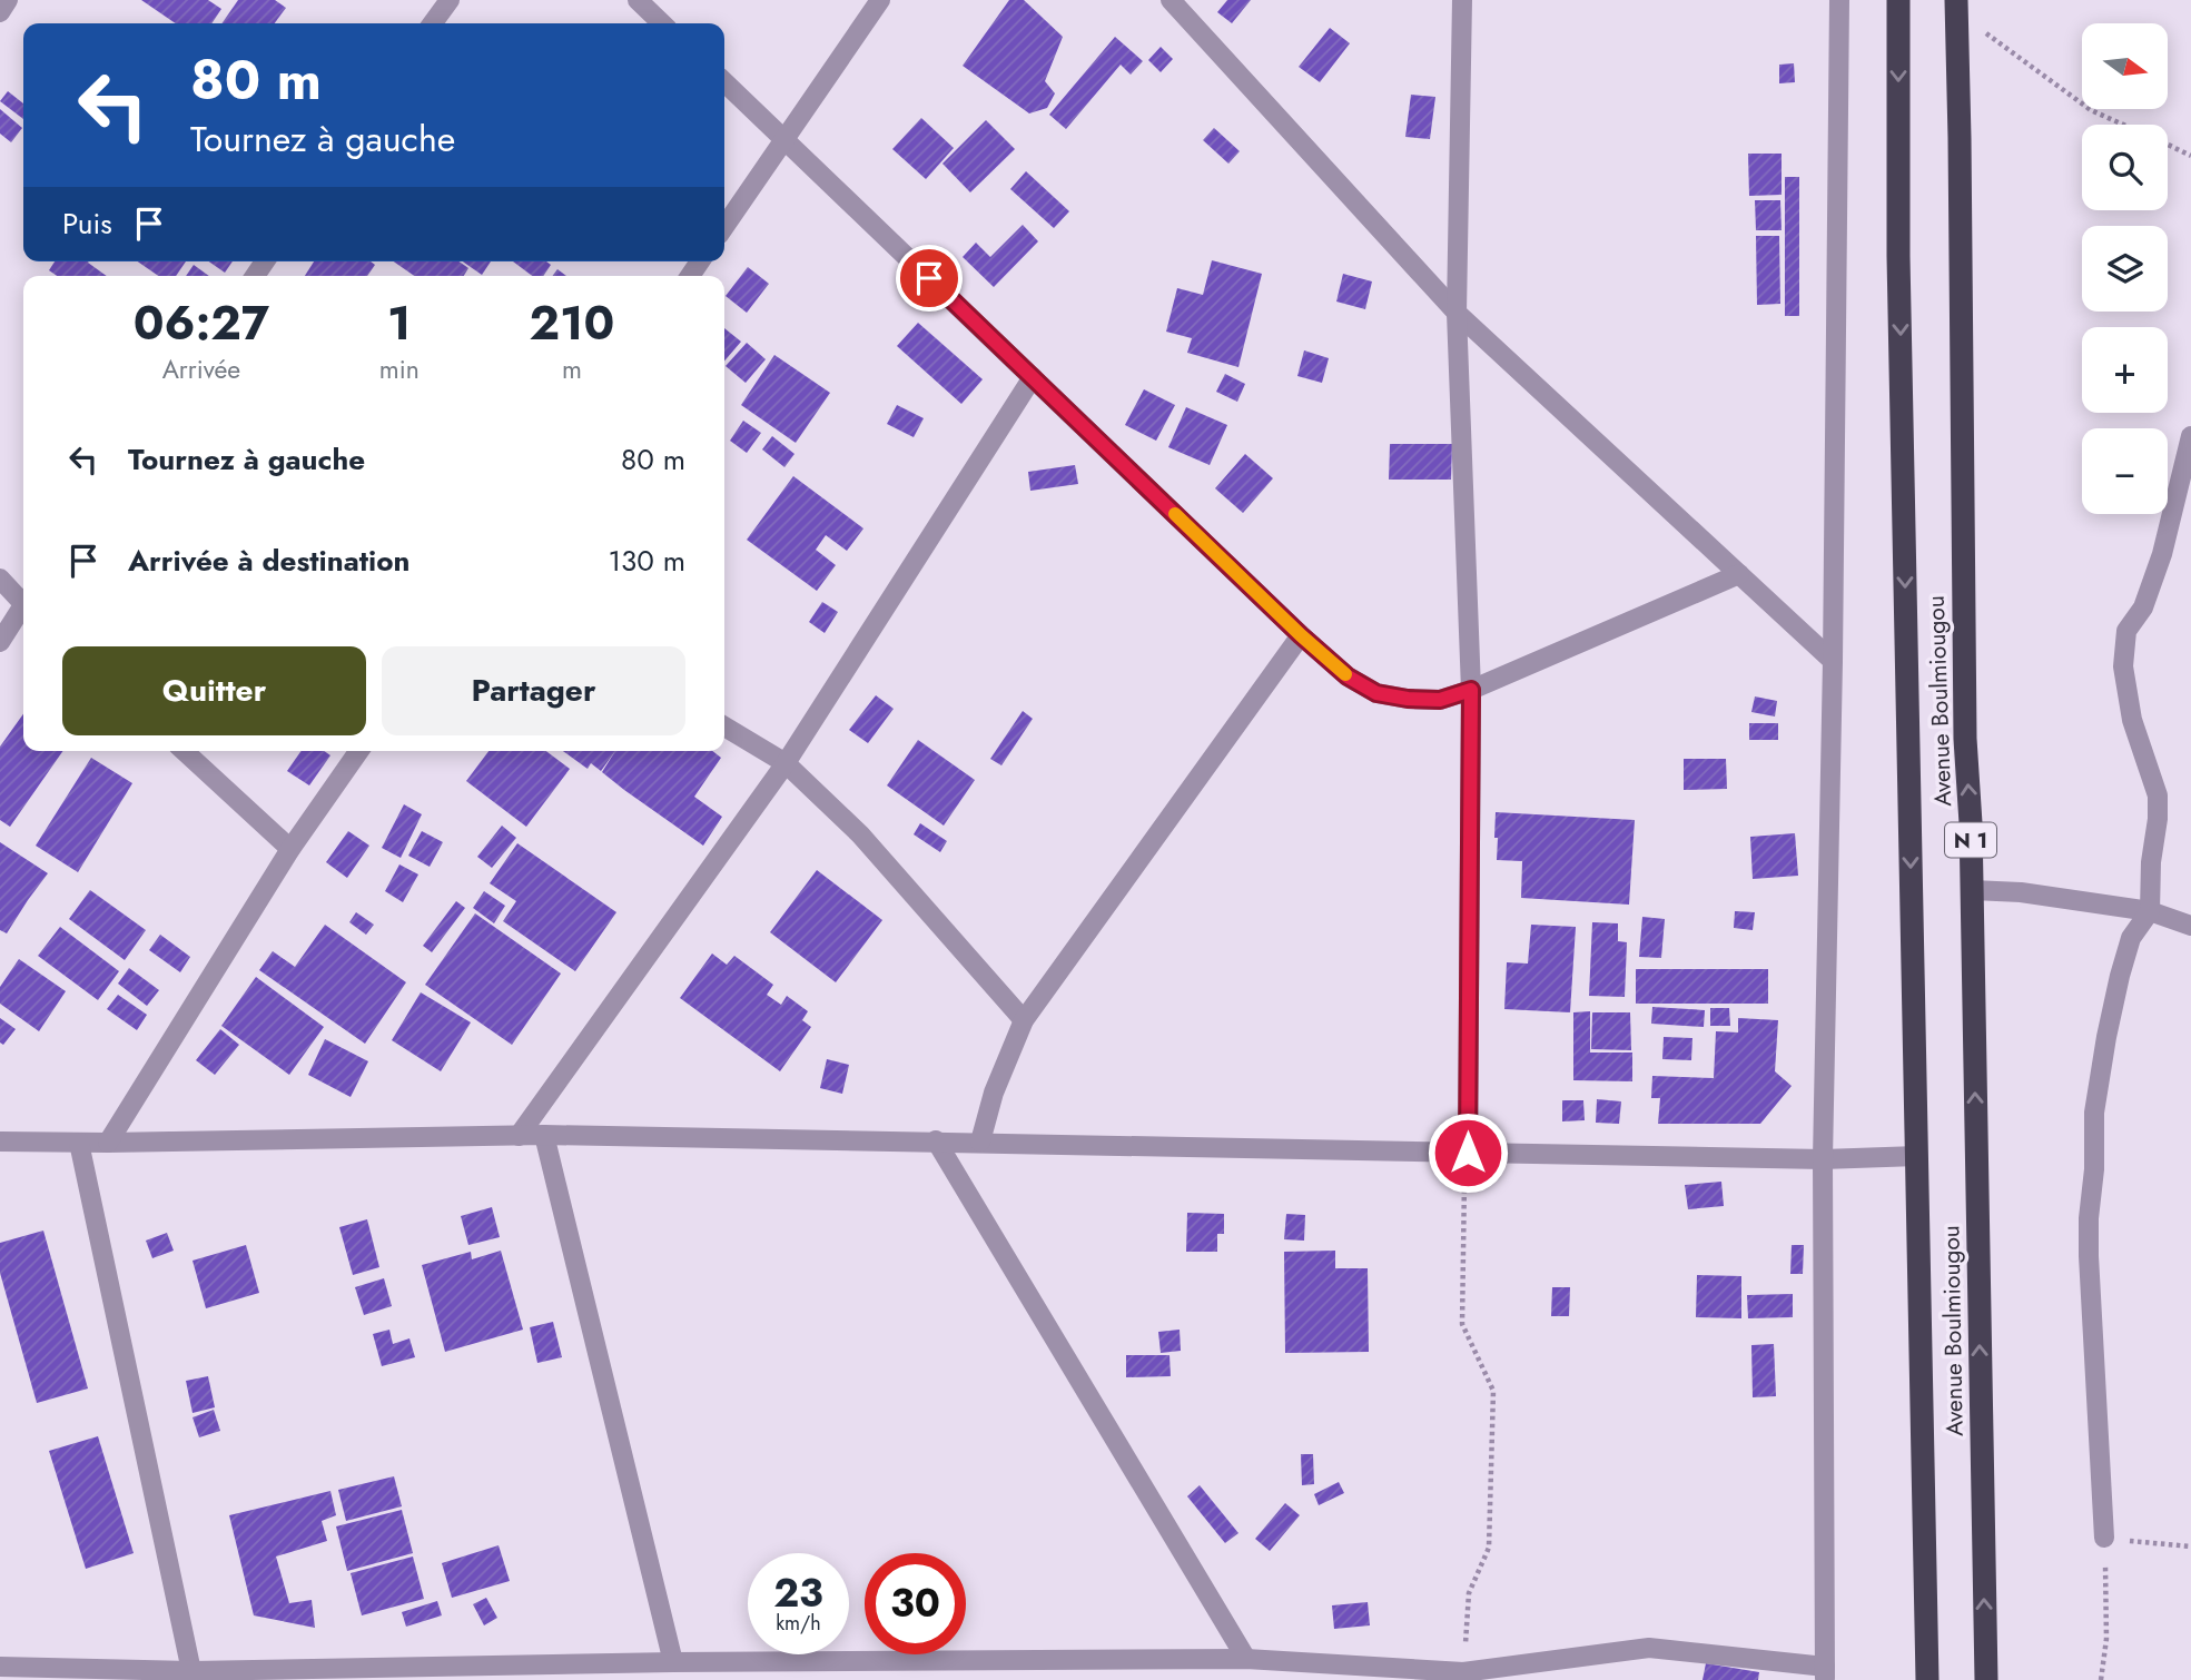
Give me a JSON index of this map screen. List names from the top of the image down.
{
  "streets": {
    "highway": ["Avenue Boulmiougou", "N 1"]
  },
  "north": "right",
  "page": {
    "map_buttons": ["+", "−"],
    "turn": ["80 m", "Tournez à gauche"],
    "then": "Puis",
    "eta": [
      "06:27",
      "Arrivée",
      "1",
      "min",
      "210",
      "m"
    ],
    "list": [
      {
        "name": "Tournez à gauche",
        "value": "80 m"
      },
      {
        "name": "Arrivée à destination",
        "value": "130 m"
      }
    ],
    "buttons": ["Quitter", "Partager"],
    "speed": "23 km/h",
    "limit": "30"
  }
}
